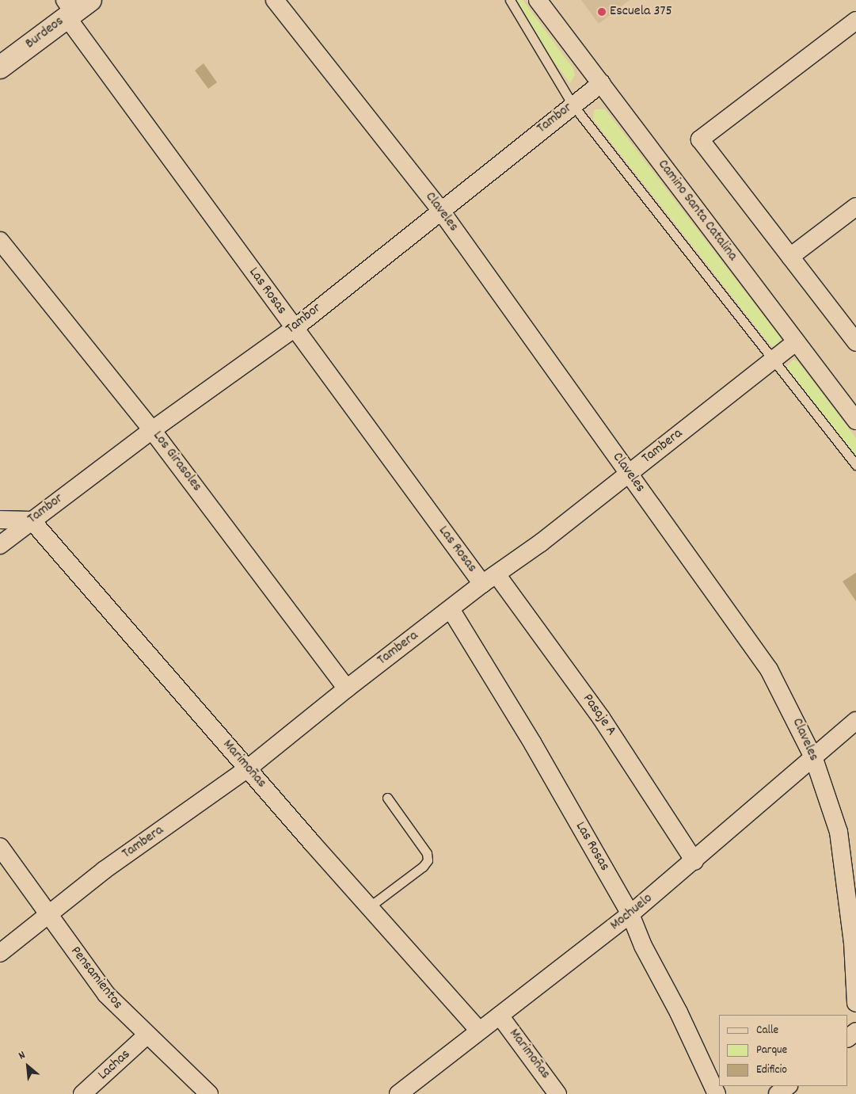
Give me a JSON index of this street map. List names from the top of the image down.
{
  "streets": {
    "street": [
      "Burdeos",
      "Tambor",
      "Camino Santa Catalina",
      "Claveles",
      "Las Rosas",
      "Tambera",
      "Los Girasoles",
      "Pasaje A",
      "Marimoñas",
      "Mochuelo",
      "Pensamientos",
      "Lachas"
    ]
  },
  "crossings": [
    ["Burdeos", "Las Rosas"],
    ["Tambor", "Camino Santa Catalina"],
    ["Tambor", "Claveles"],
    ["Tambor", "Las Rosas"],
    ["Tambor", "Los Girasoles"],
    ["Tambor", "Marimoñas"],
    ["Camino Santa Catalina", "Tambera"],
    ["Claveles", "Tambera"],
    ["Claveles", "Mochuelo"],
    ["Las Rosas", "Tambera"],
    ["Las Rosas", "Pasaje A"],
    ["Las Rosas", "Mochuelo"],
    ["Tambera", "Los Girasoles"],
    ["Tambera", "Pasaje A"],
    ["Tambera", "Marimoñas"],
    ["Tambera", "Pensamientos"],
    ["Pasaje A", "Mochuelo"],
    ["Marimoñas", "Mochuelo"],
    ["Pensamientos", "Lachas"]
  ],
  "places": ["Escuela 375"],
  "legend": ["Calle", "Parque", "Edificio"],
  "north": "top left"
}
